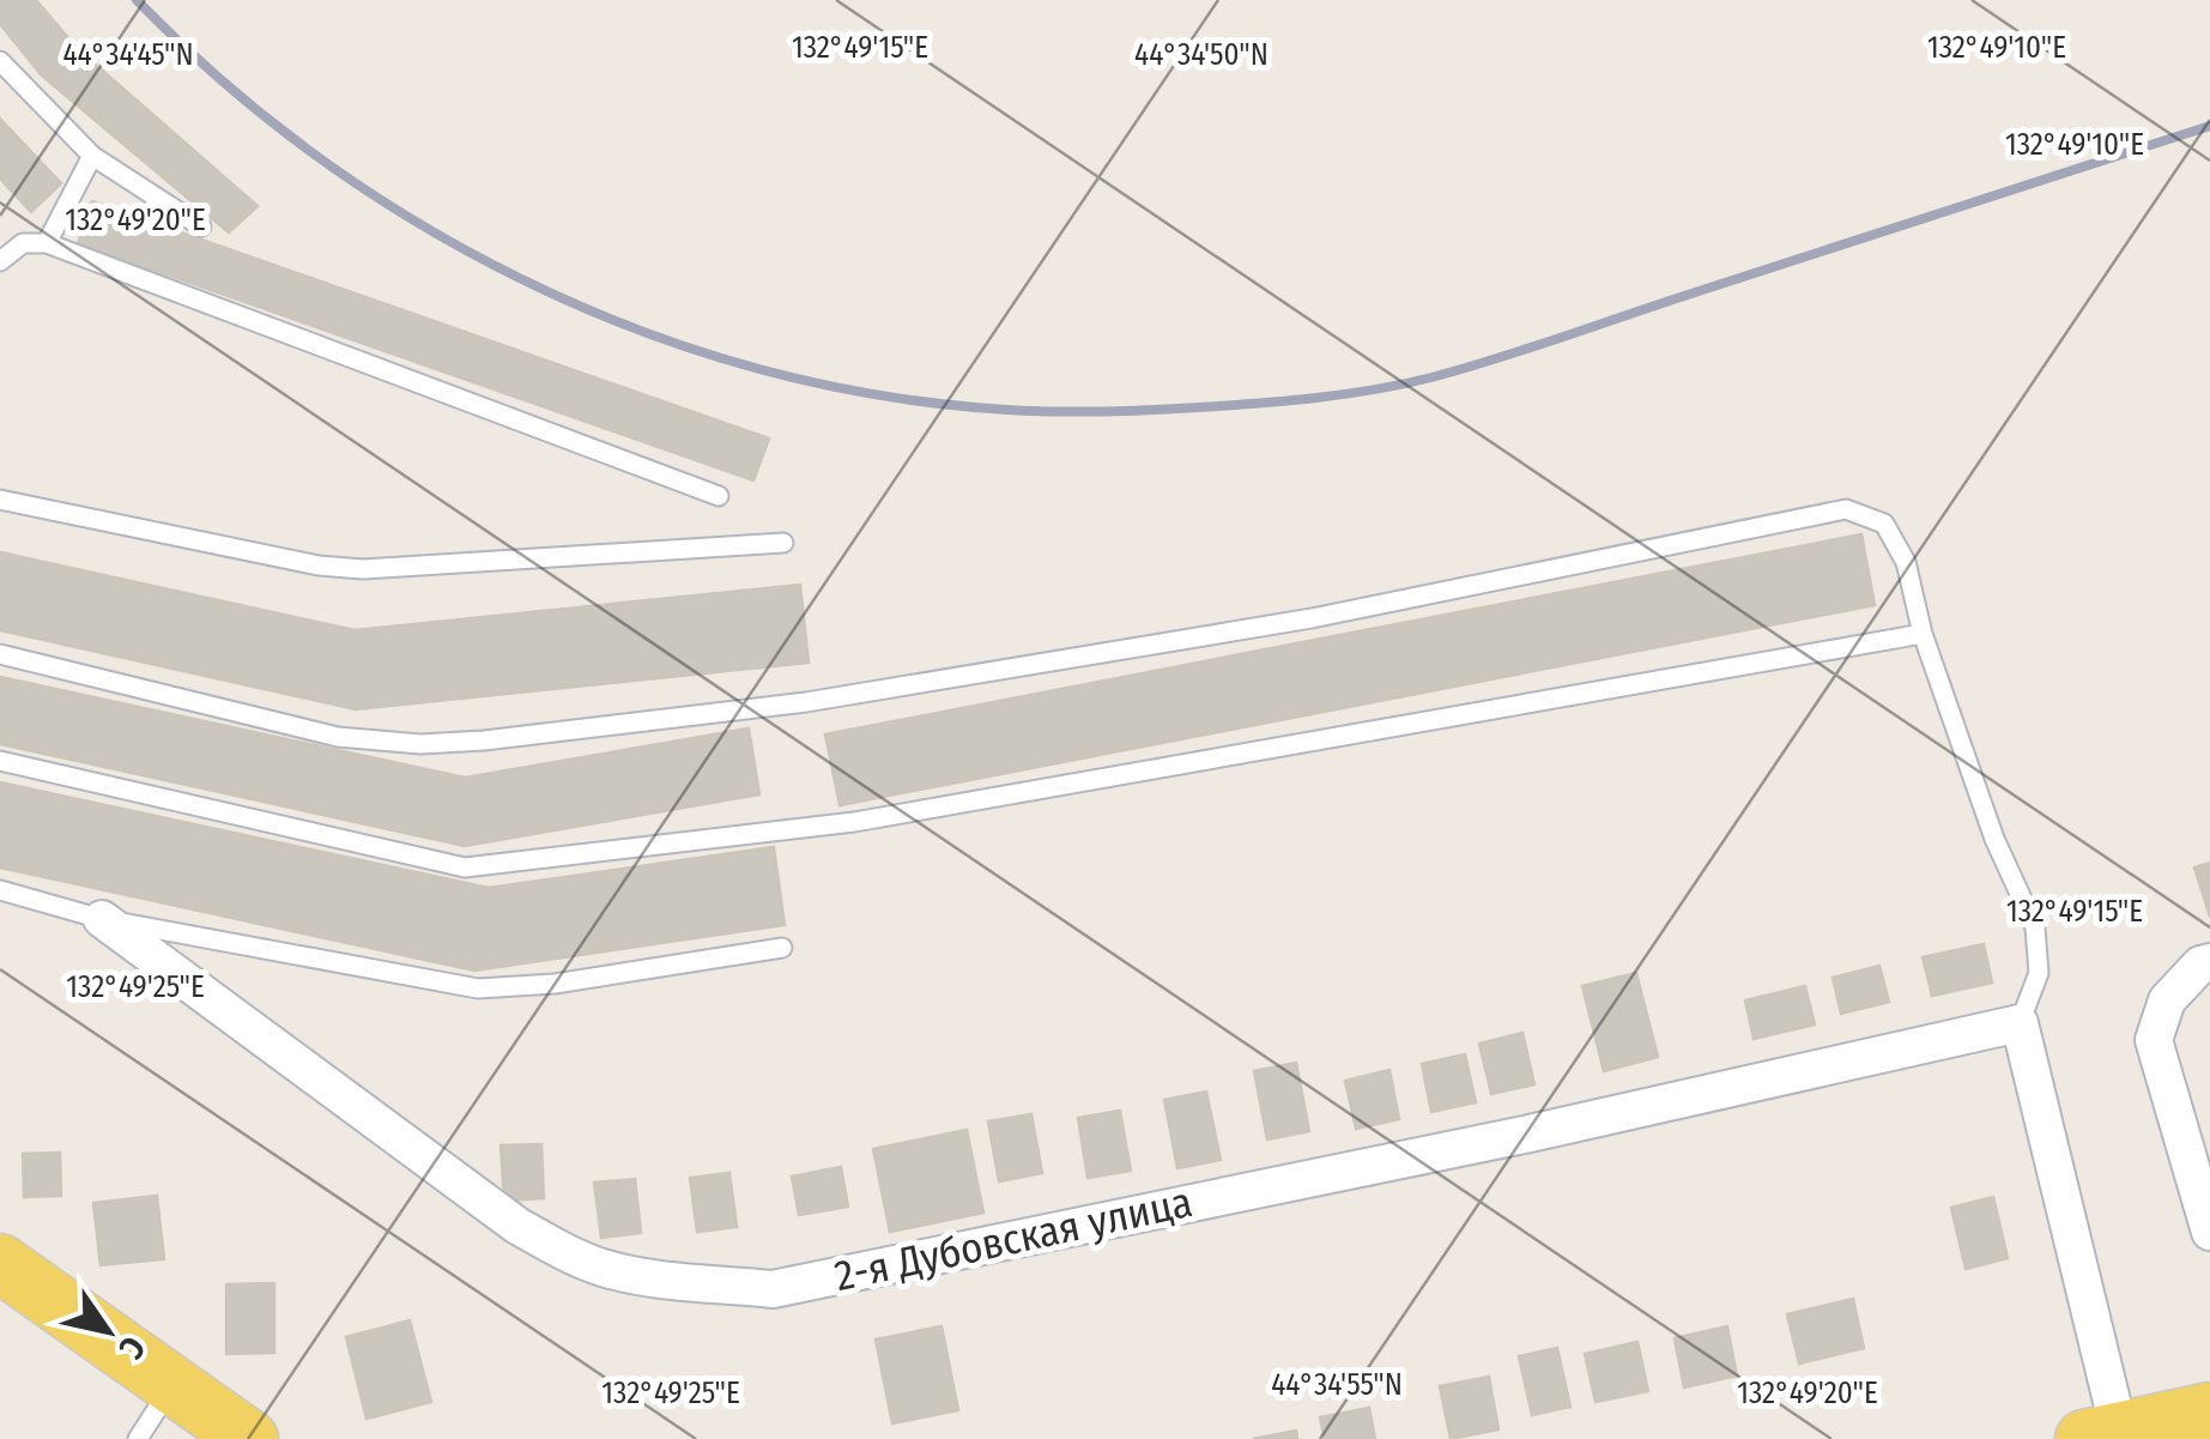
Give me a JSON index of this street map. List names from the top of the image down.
{
  "streets": {
    "street": ["2-я Дубовская улица"]
  },
  "north": "bottom right",
  "coordinates": [
    "132°49'15\"E",
    "132°49'10\"E",
    "44°34'45\"N",
    "44°34'50\"N",
    "132°49'20\"E",
    "132°49'25\"E",
    "44°34'55\"N"
  ]
}
